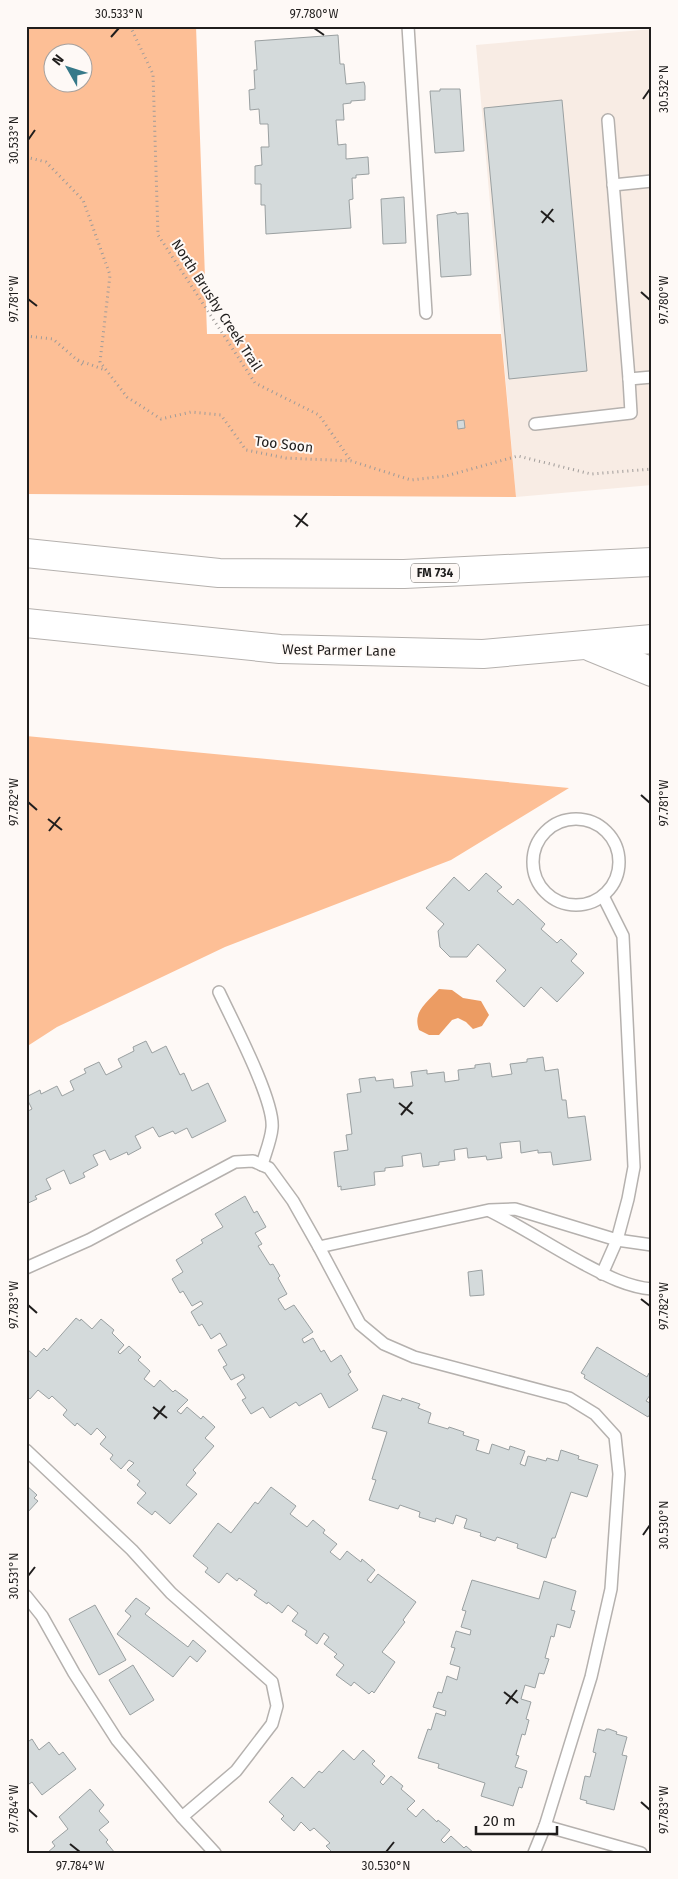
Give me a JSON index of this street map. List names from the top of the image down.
{
  "streets": {
    "main road": ["FM 734", "West Parmer Lane"],
    "path": ["North Brushy Creek Trail", "Too Soon"]
  },
  "crossings": [
    ["North Brushy Creek Trail", "Too Soon"]
  ],
  "scale_bar": "20 m",
  "north": "top left",
  "coordinates": [
    "30.533°N",
    "97.780°W",
    "30.532°N",
    "97.781°W",
    "97.782°W",
    "97.783°W",
    "30.530°N",
    "30.531°N",
    "97.784°W"
  ]
}
